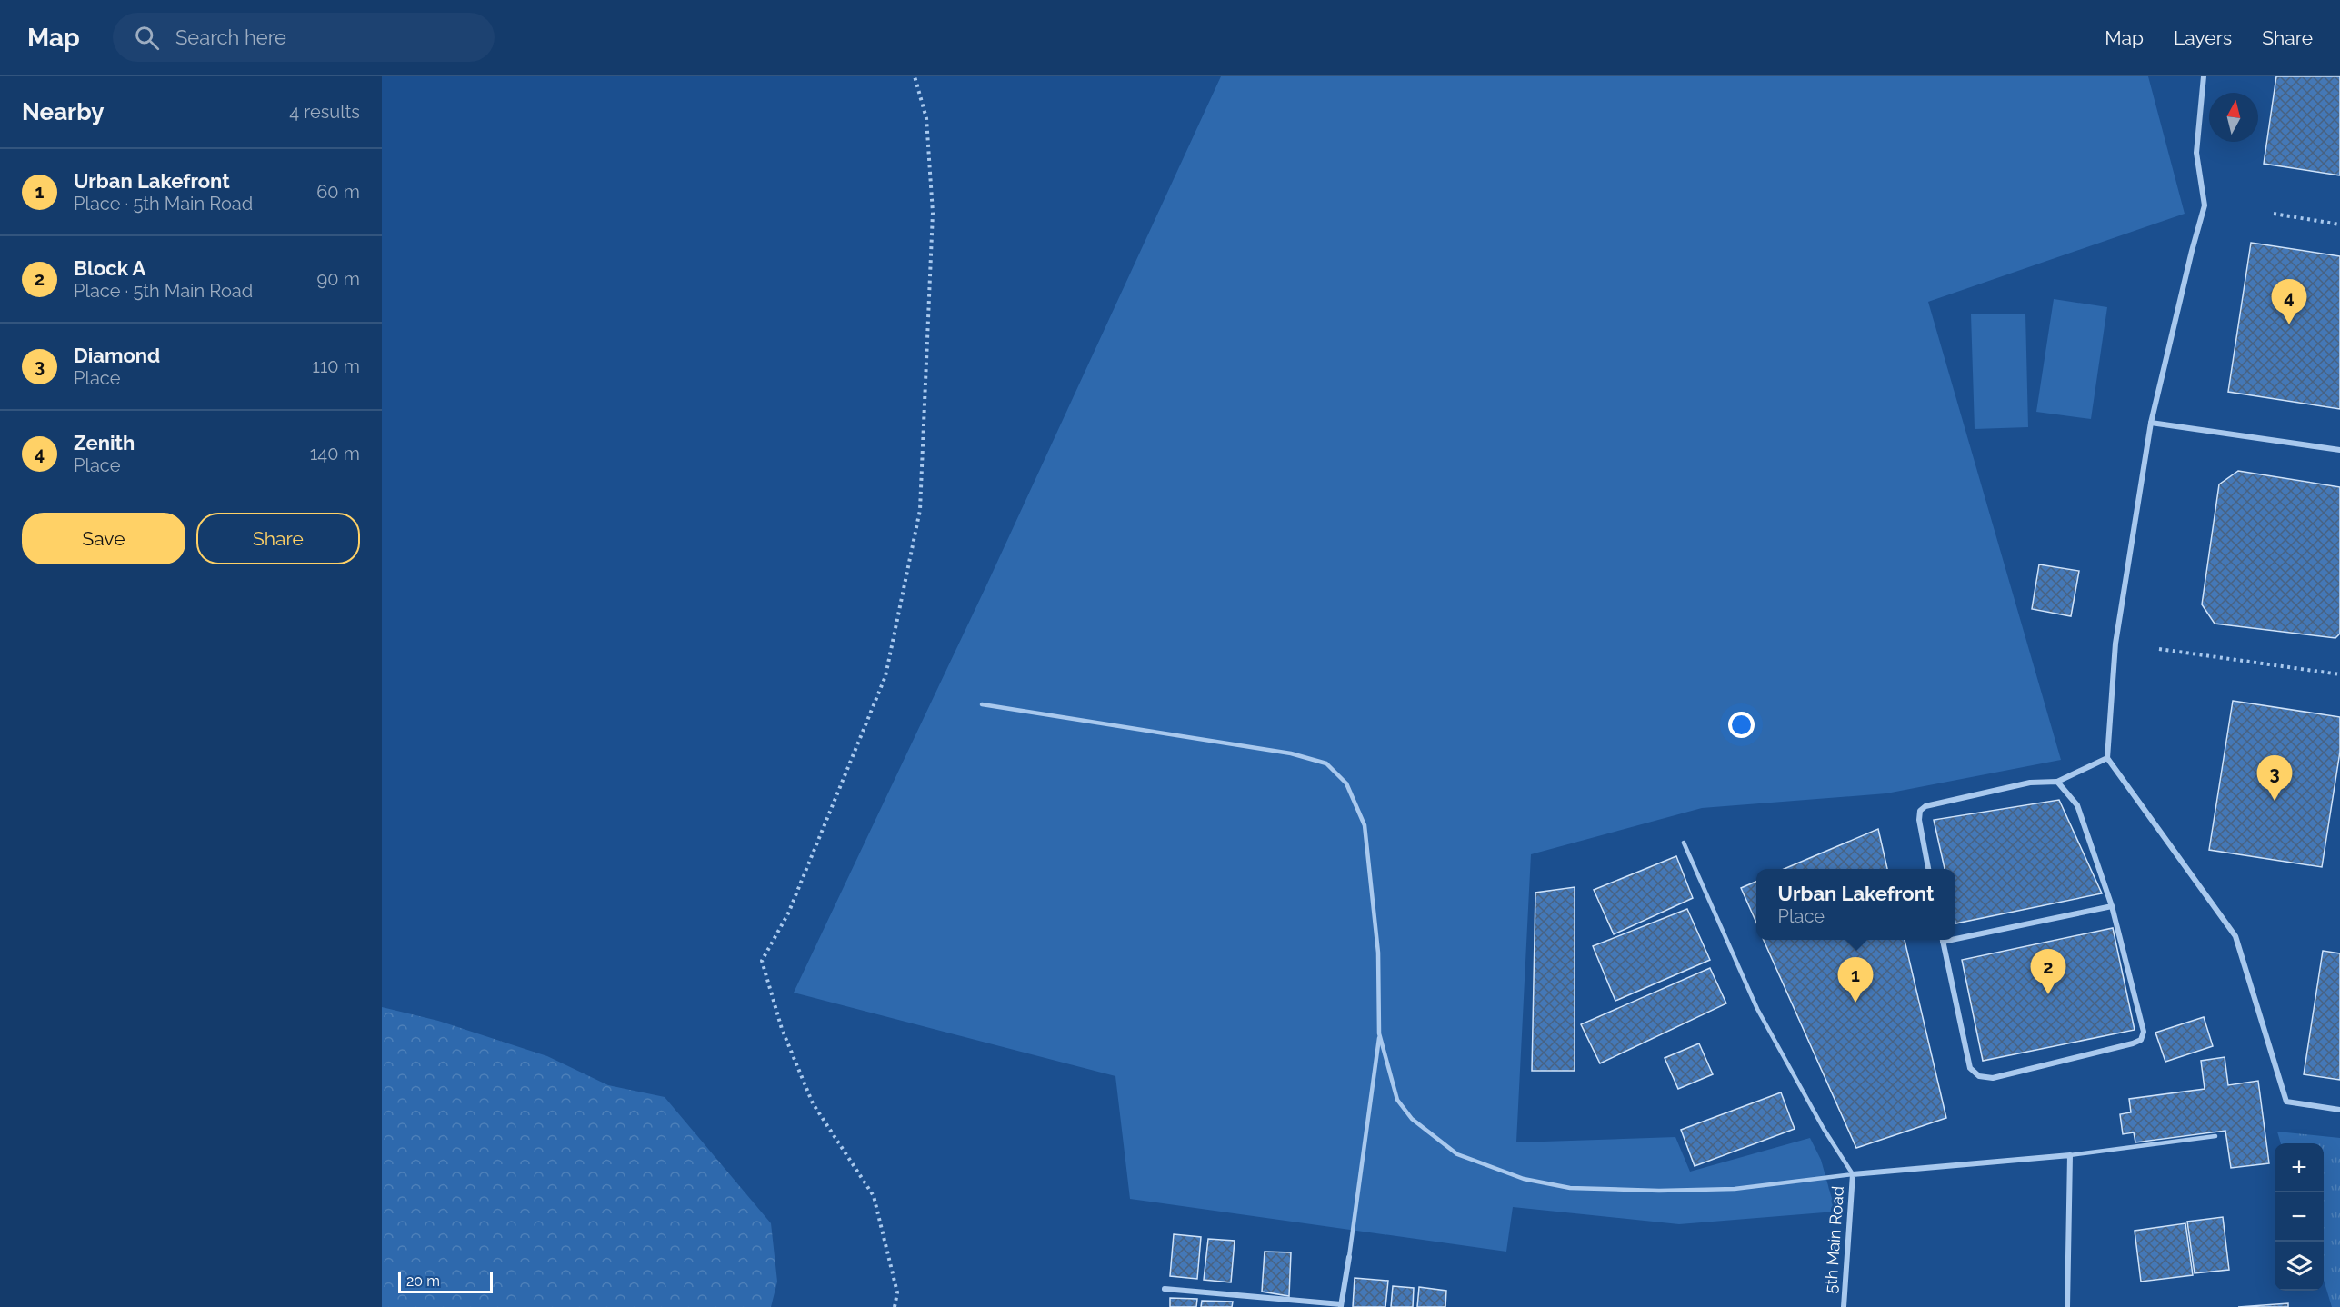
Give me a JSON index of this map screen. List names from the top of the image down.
{
  "streets": {
    "street": ["5th Main Road"]
  },
  "scale_bar": "20 m",
  "north": "top",
  "page": {
    "header": "Map",
    "search": "Search here",
    "nav": ["Map", "Layers", "Share"],
    "heading": ["Nearby", "4 results"],
    "list": [
      {
        "mark": "1",
        "name": "Urban Lakefront",
        "note": "Place · 5th Main Road",
        "value": "60 m"
      },
      {
        "mark": "2",
        "name": "Block A",
        "note": "Place · 5th Main Road",
        "value": "90 m"
      },
      {
        "mark": "3",
        "name": "Diamond",
        "note": "Place",
        "value": "110 m"
      },
      {
        "mark": "4",
        "name": "Zenith",
        "note": "Place",
        "value": "140 m"
      }
    ],
    "pins": [
      "4",
      "3",
      "2",
      "1"
    ],
    "buttons": ["Save", "Share"],
    "popup": ["Urban Lakefront", "Place"],
    "map_buttons": ["+", "−"],
    "scale": "20 m"
  }
}
